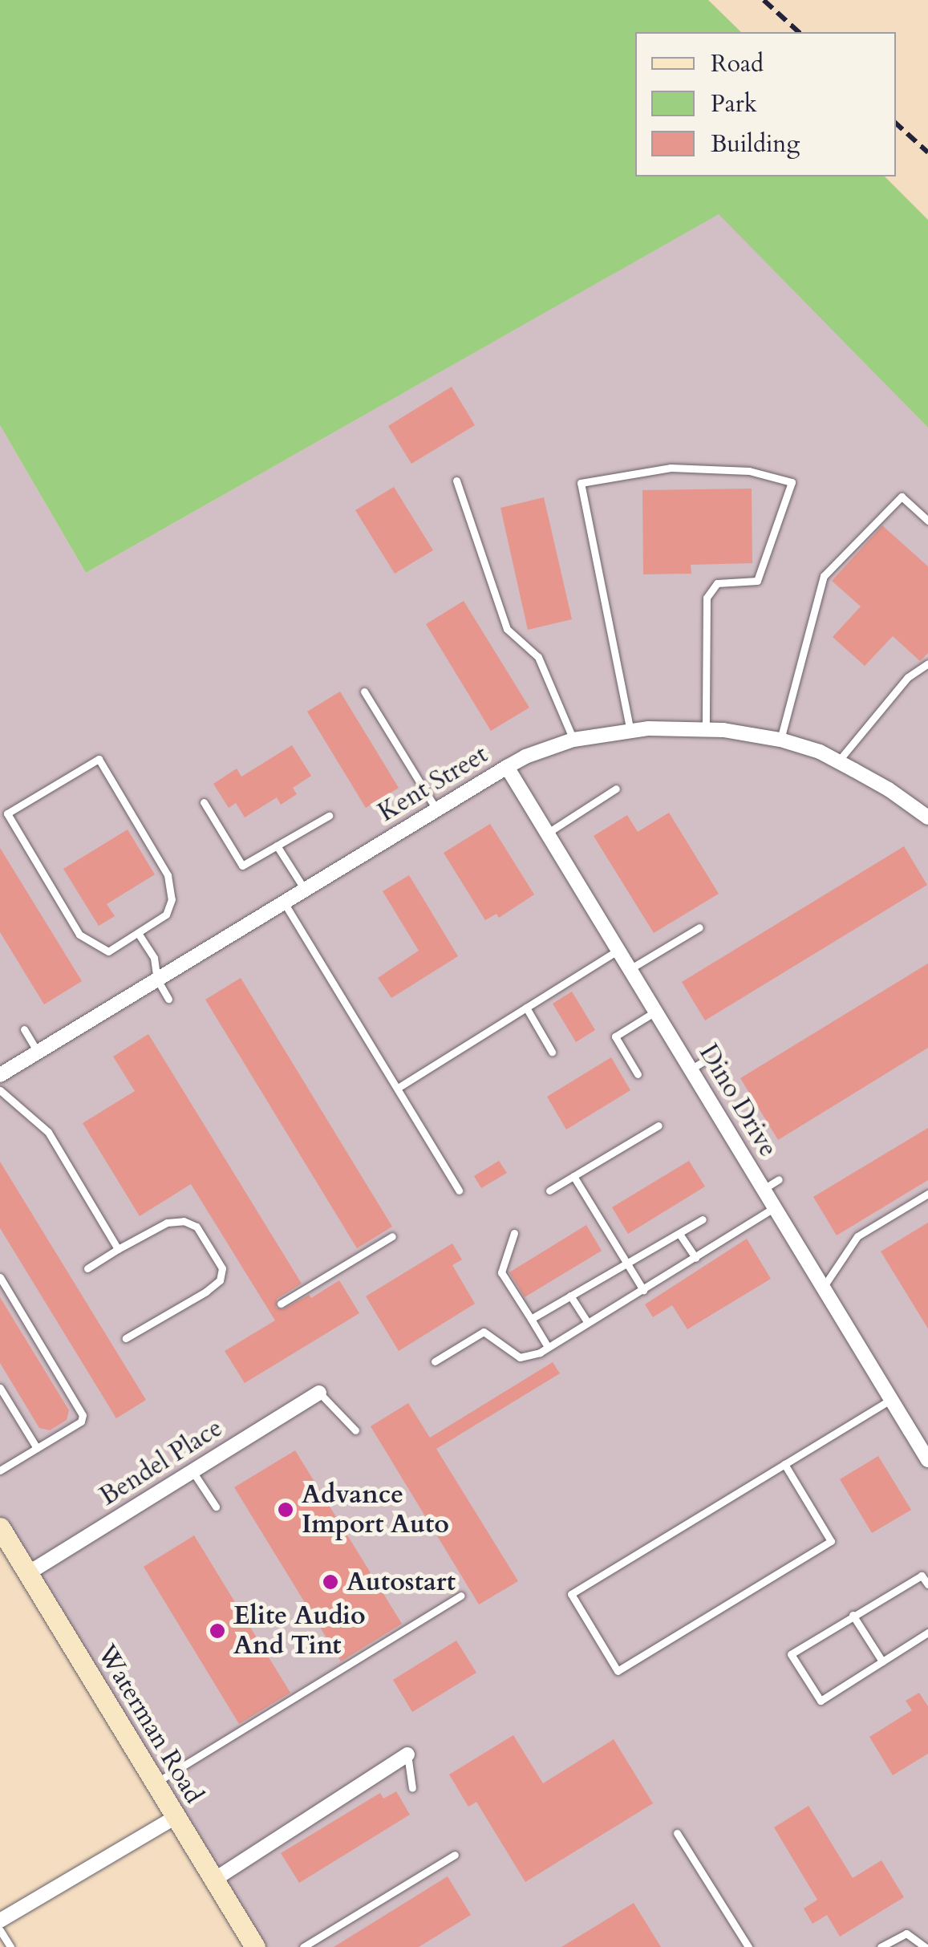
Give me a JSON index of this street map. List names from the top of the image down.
{
  "streets": {
    "main road": ["Waterman Road"],
    "street": ["Kent Street", "Dino Drive", "Bendel Place"]
  },
  "crossings": [
    ["Kent Street", "Dino Drive"],
    ["Bendel Place", "Waterman Road"]
  ],
  "places": ["Advance Import Auto", "Autostart", "Elite Audio And Tint"],
  "legend": ["Road", "Park", "Building"]
}
